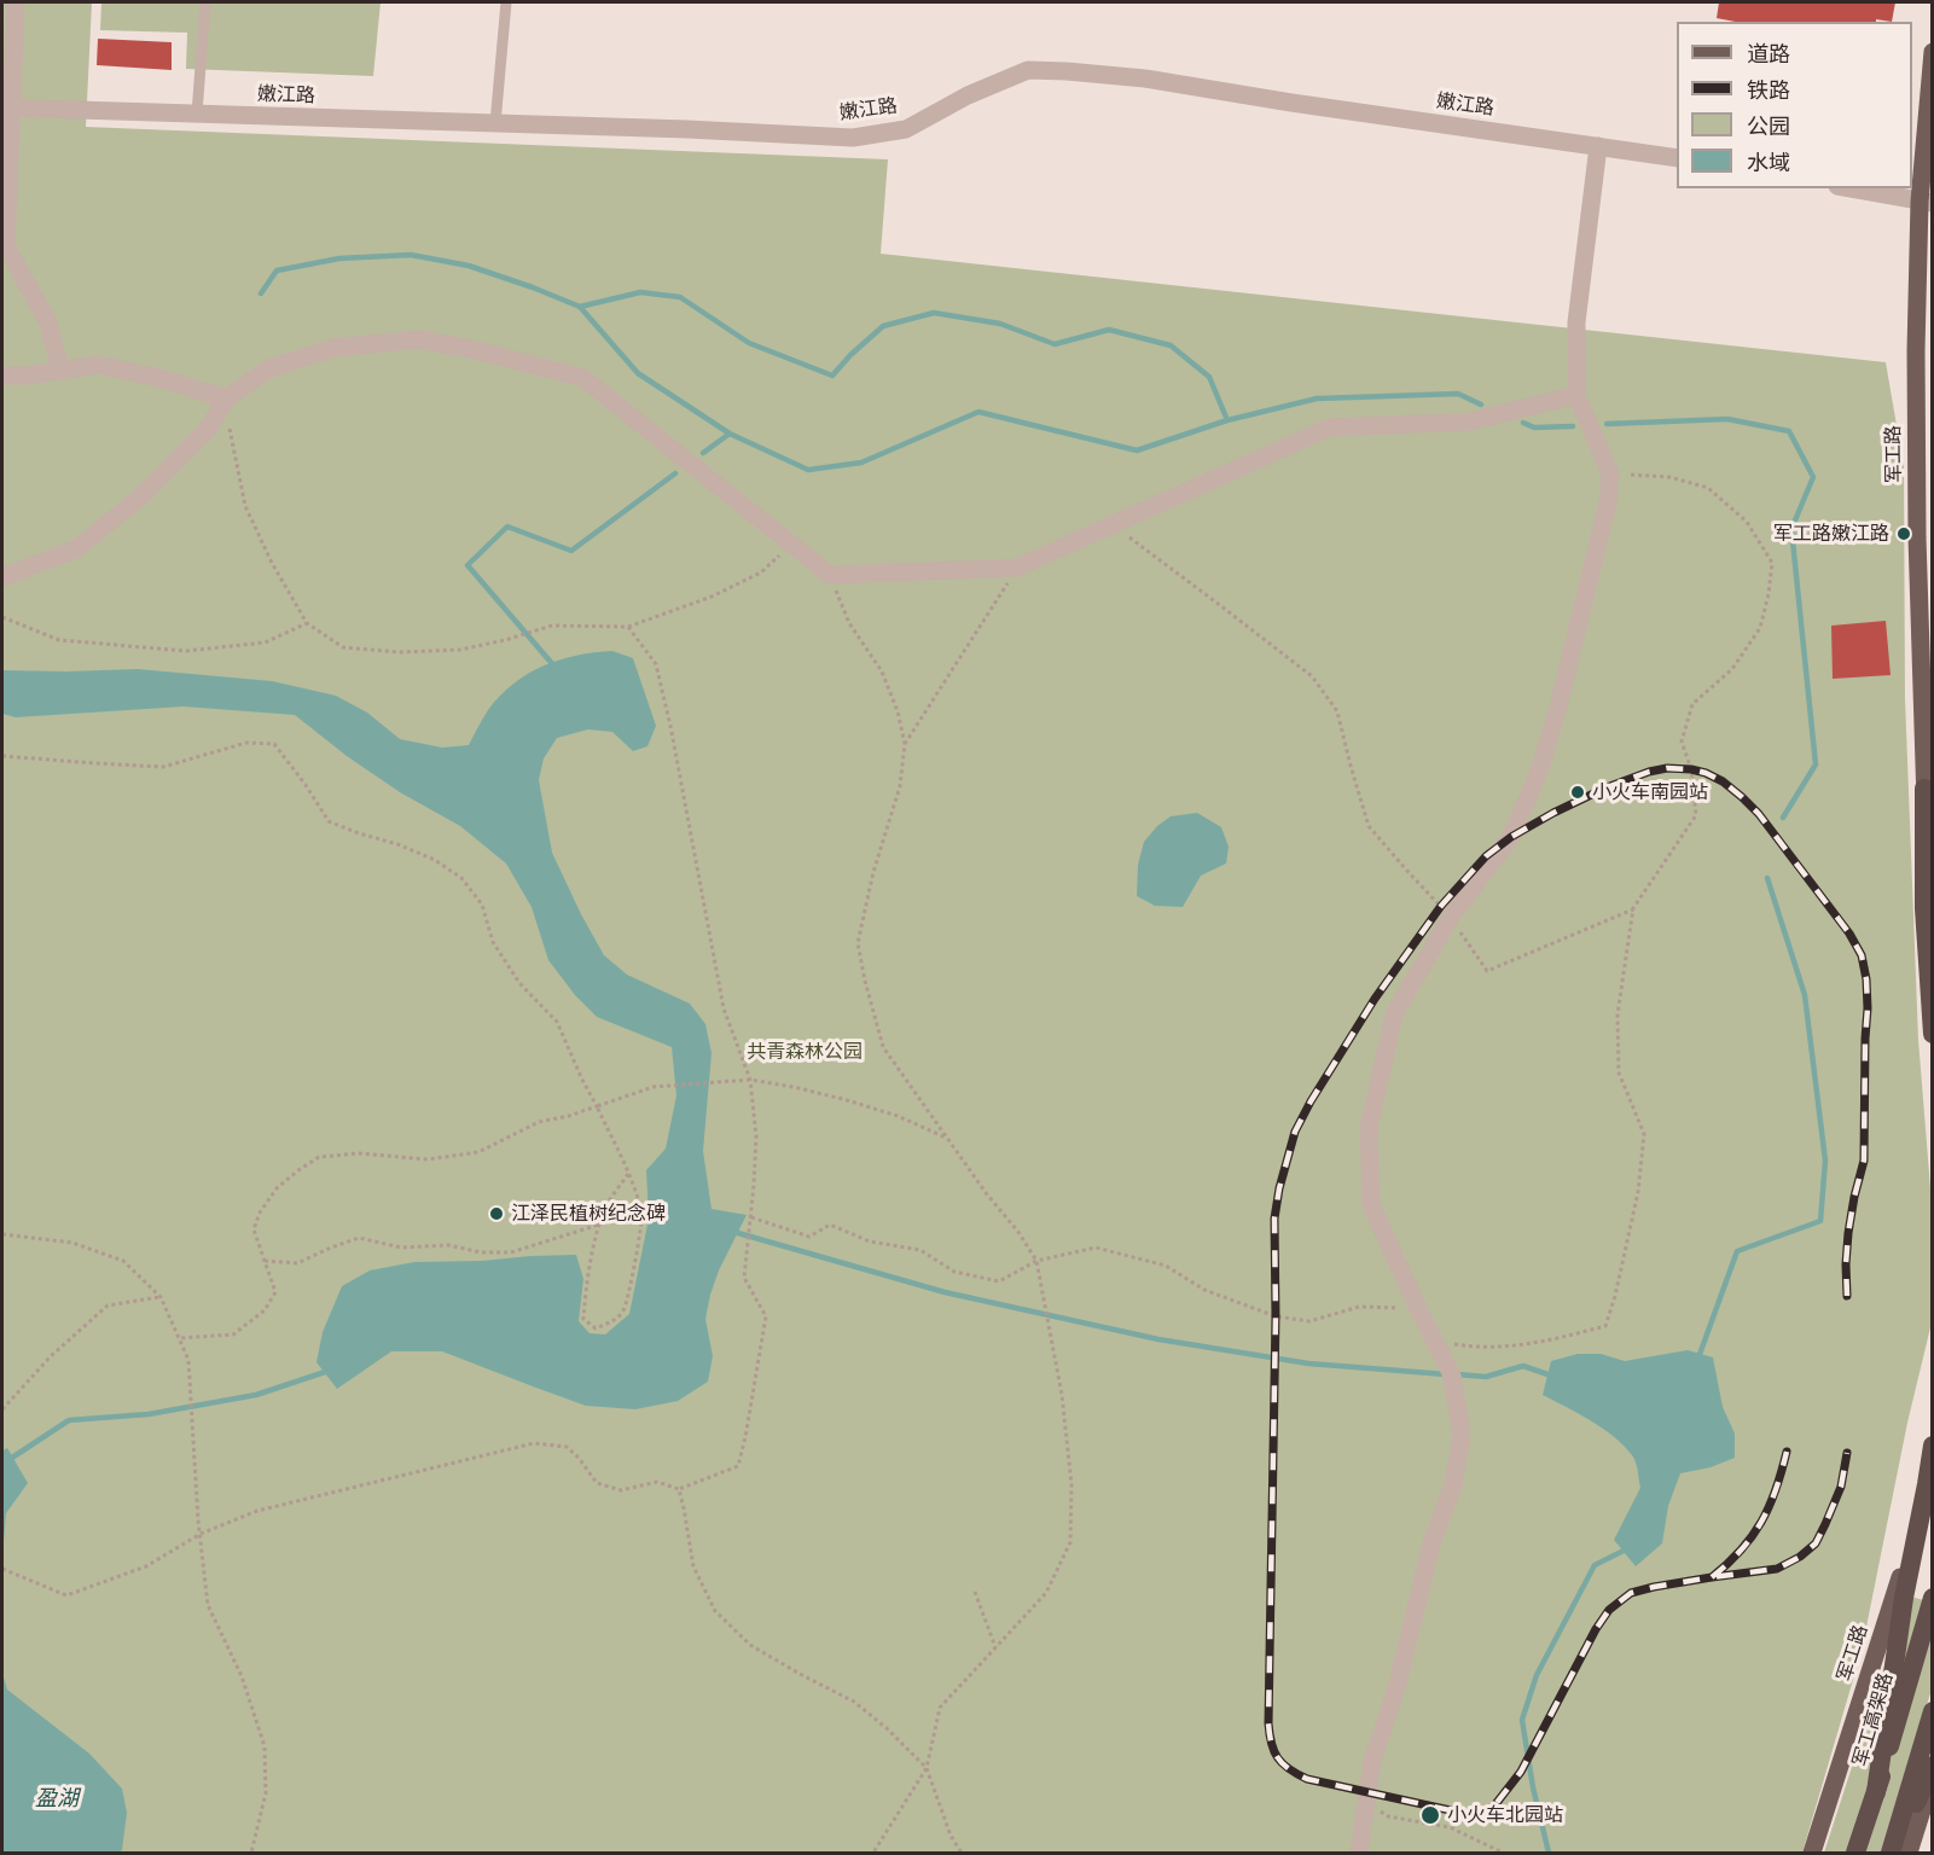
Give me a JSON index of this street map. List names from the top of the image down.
{
  "streets": {
    "highway": ["军工高架路"],
    "main road": ["军工路"],
    "street": ["嫩江路"]
  },
  "water": ["盈湖"],
  "parks": ["共青森林公园"],
  "places": [
    "军工路嫩江路",
    "小火车南园站",
    "江泽民植树纪念碑",
    "小火车北园站"
  ],
  "legend": [
    "道路",
    "铁路",
    "公园",
    "水域"
  ]
}
